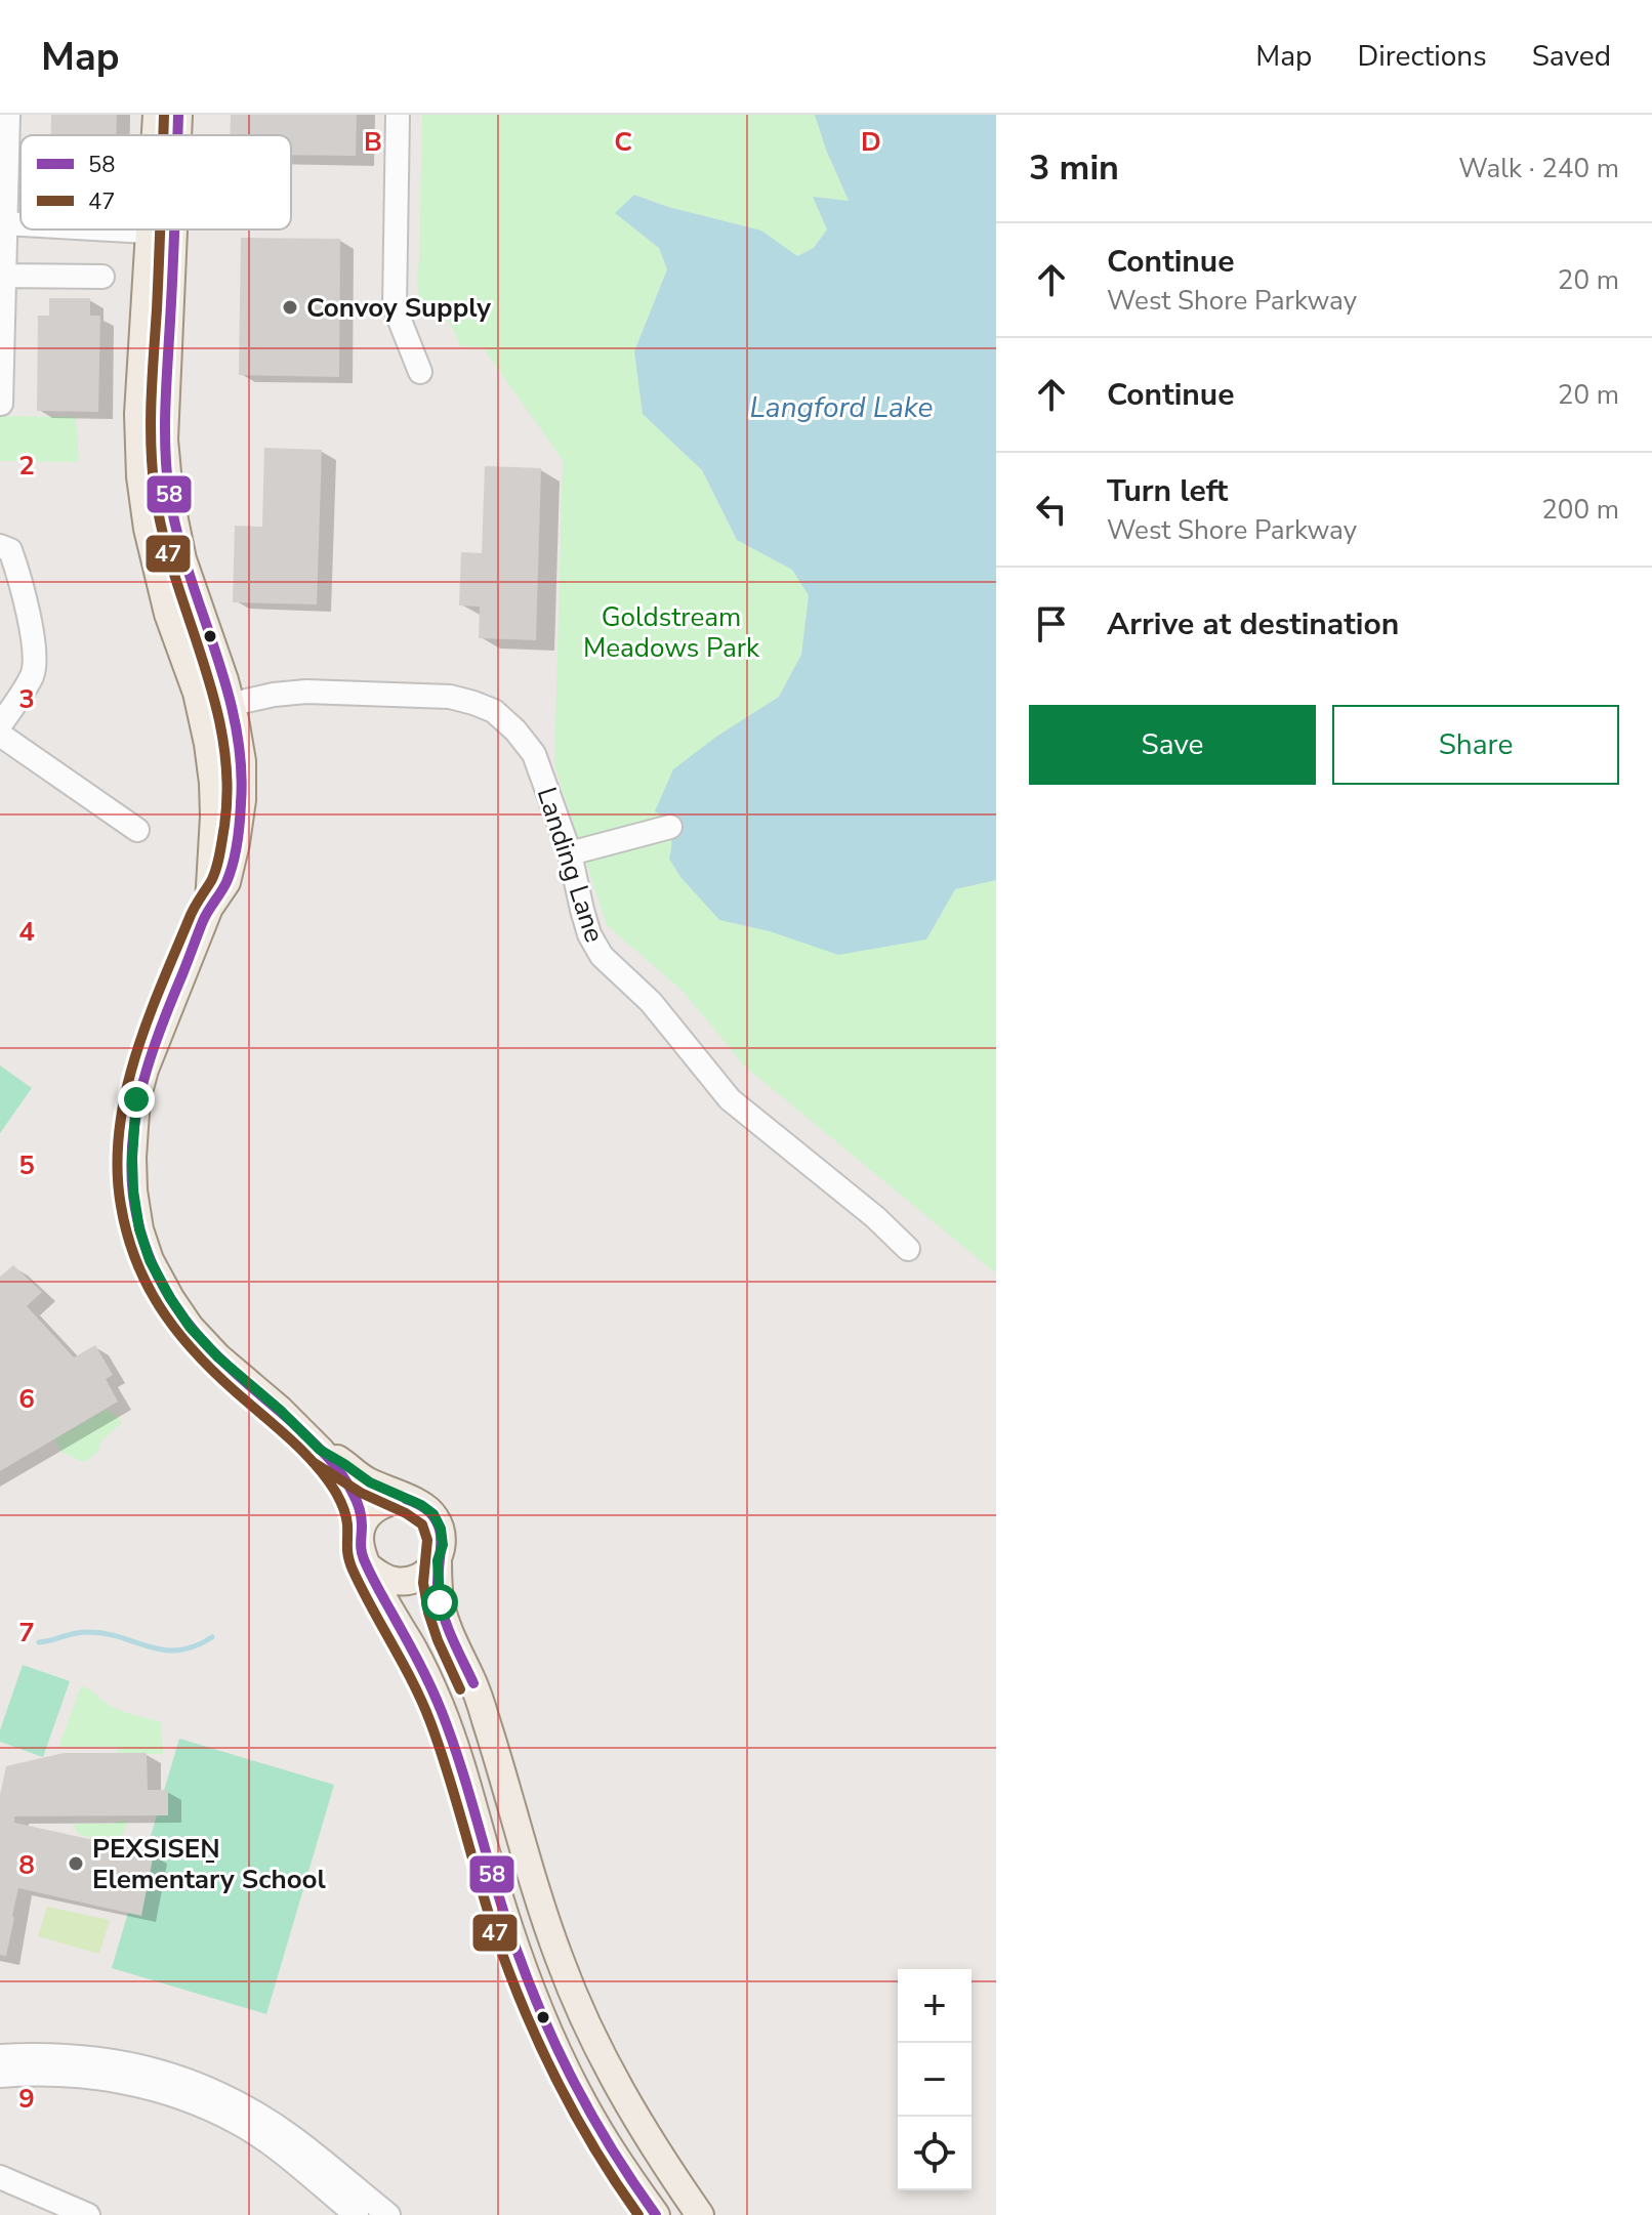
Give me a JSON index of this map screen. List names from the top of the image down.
{
  "streets": {
    "street": ["Landing Lane"]
  },
  "water": ["Langford Lake"],
  "parks": ["Goldstream Meadows Park"],
  "places": ["Convoy Supply", "PEXSISEṈ Elementary School"],
  "lines": ["transit line 58", "transit line 47"],
  "legend": ["58", "47"],
  "page": {
    "header": "Map",
    "nav": ["Map", "Directions", "Saved"],
    "heading": ["3 min", "Walk · 240 m"],
    "list": [
      ["Continue", "West Shore Parkway", "20 m"],
      ["Continue", "20 m"],
      ["Turn left", "West Shore Parkway", "200 m"],
      "Arrive at destination"
    ],
    "buttons": ["Save", "Share"],
    "map_buttons": ["+", "−"]
  },
  "grid": {
    "columns": ["B", "C", "D"],
    "rows": [
      "2",
      "3",
      "4",
      "5",
      "6",
      "7",
      "8",
      "9"
    ]
  }
}
